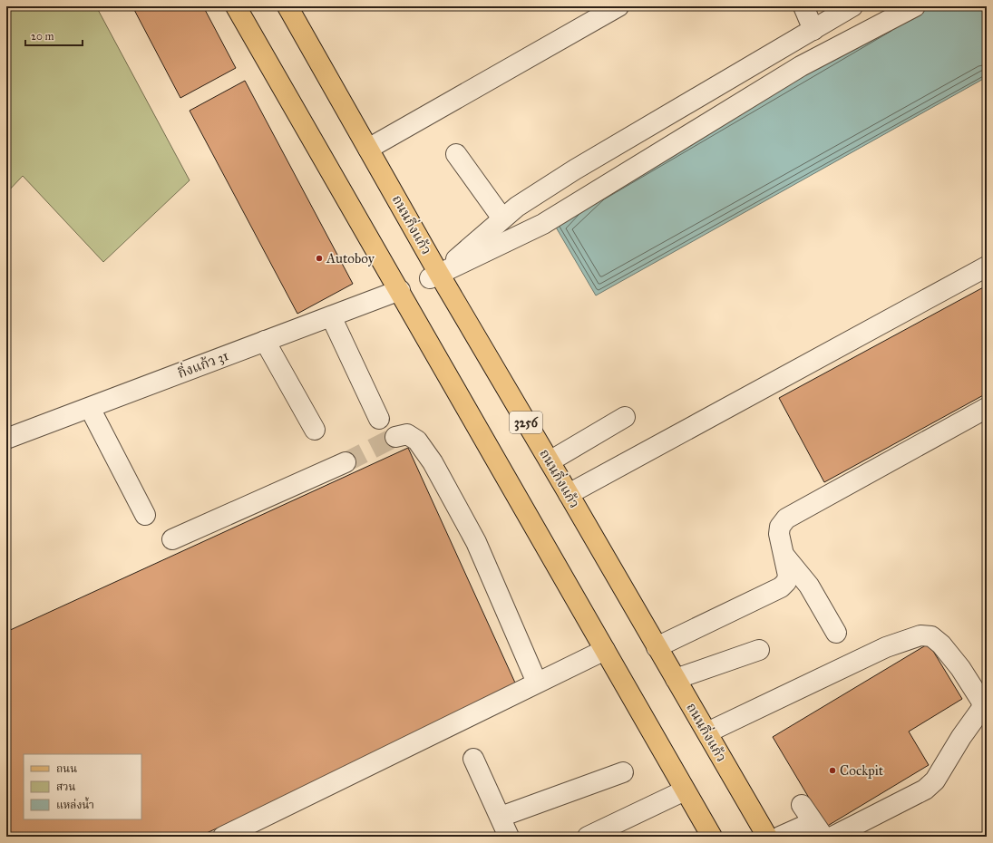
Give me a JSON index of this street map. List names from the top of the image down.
{
  "streets": {
    "main road": ["ถนนกิ่งแก้ว", "3256"],
    "street": ["กิ่งแก้ว 31"]
  },
  "places": ["Autoboy", "Cockpit"],
  "legend": ["ถนน", "สวน", "แหล่งน้ำ"],
  "scale_bar": "20 m"
}
